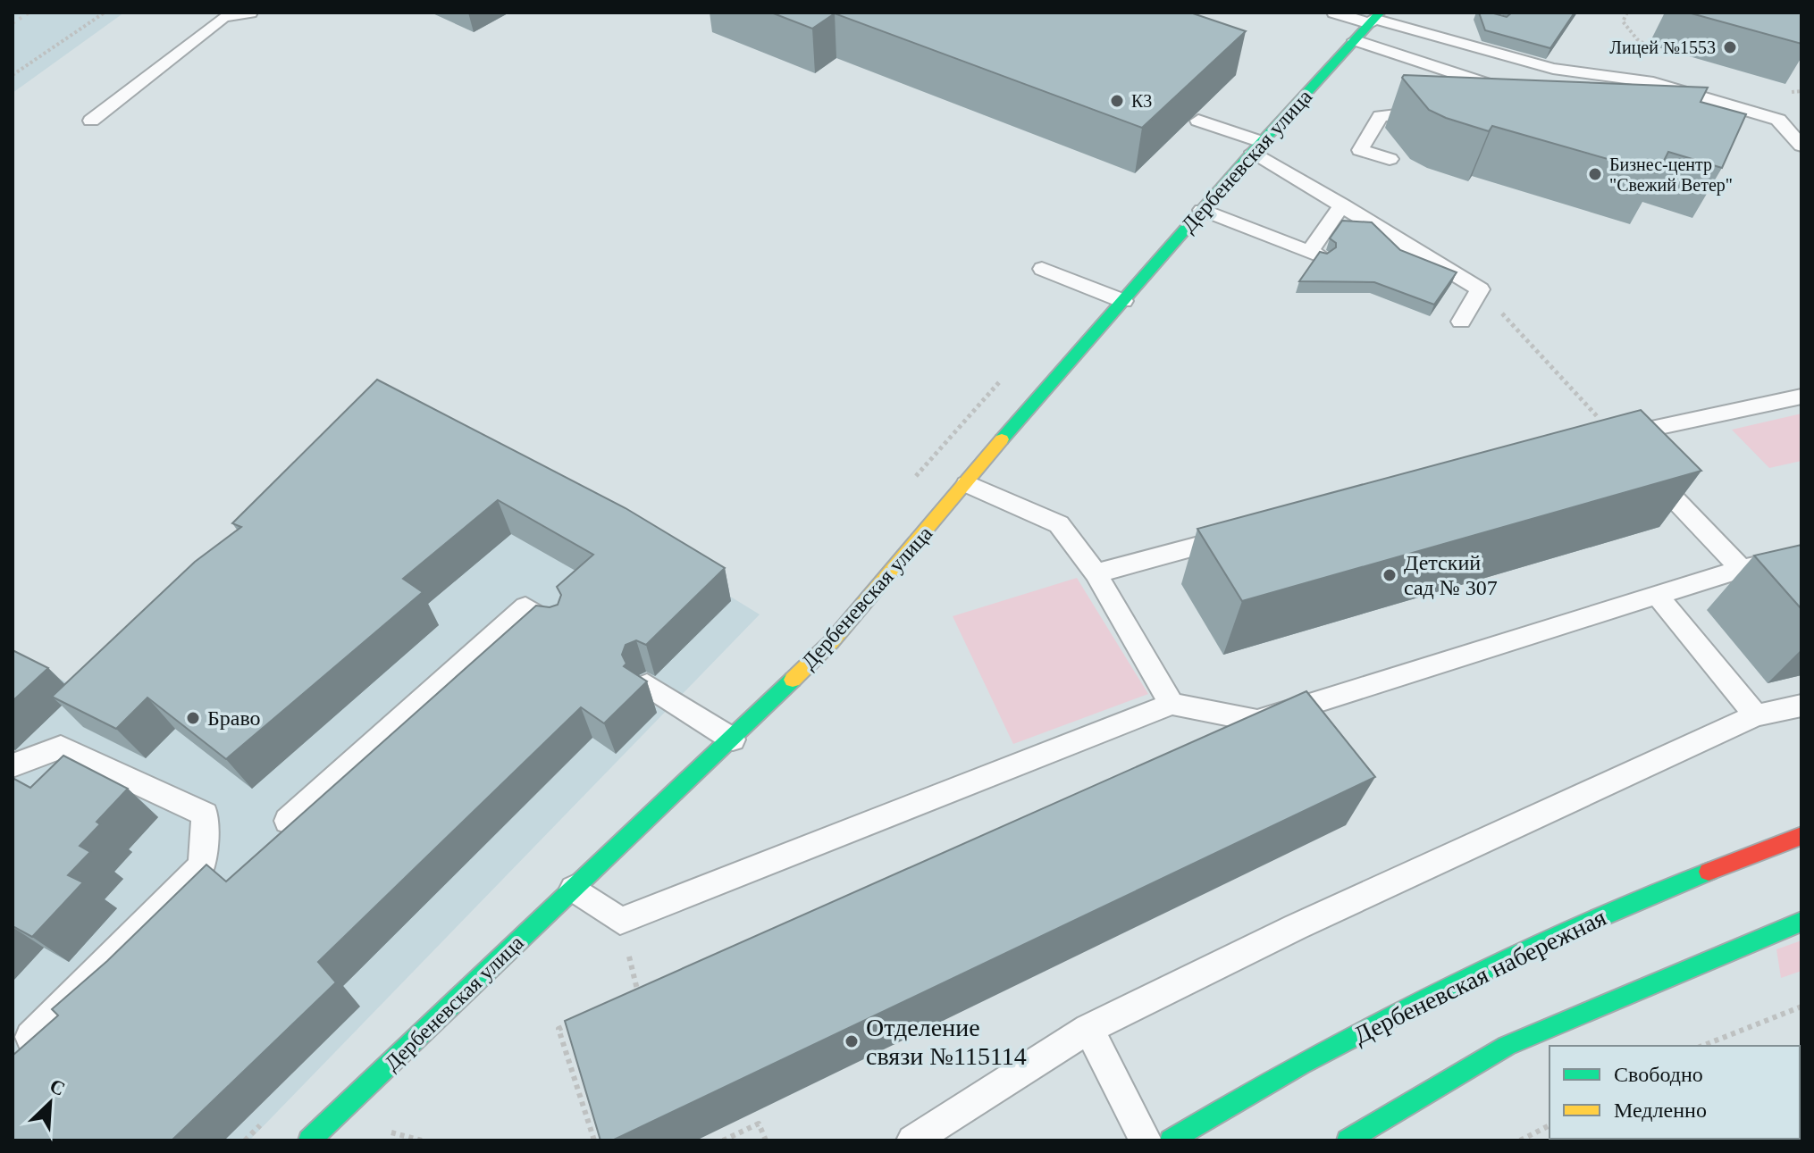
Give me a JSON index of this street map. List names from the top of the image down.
{
  "streets": {
    "street": ["Дербеневская улица", "Дербеневская набережная"]
  },
  "places": [
    "Лицей №1553",
    "К3",
    "Бизнес-центр \"Свежий Ветер\"",
    "Детский сад № 307",
    "Браво",
    "Отделение связи №115114"
  ],
  "legend": ["Свободно", "Медленно"],
  "north": "top right"
}
